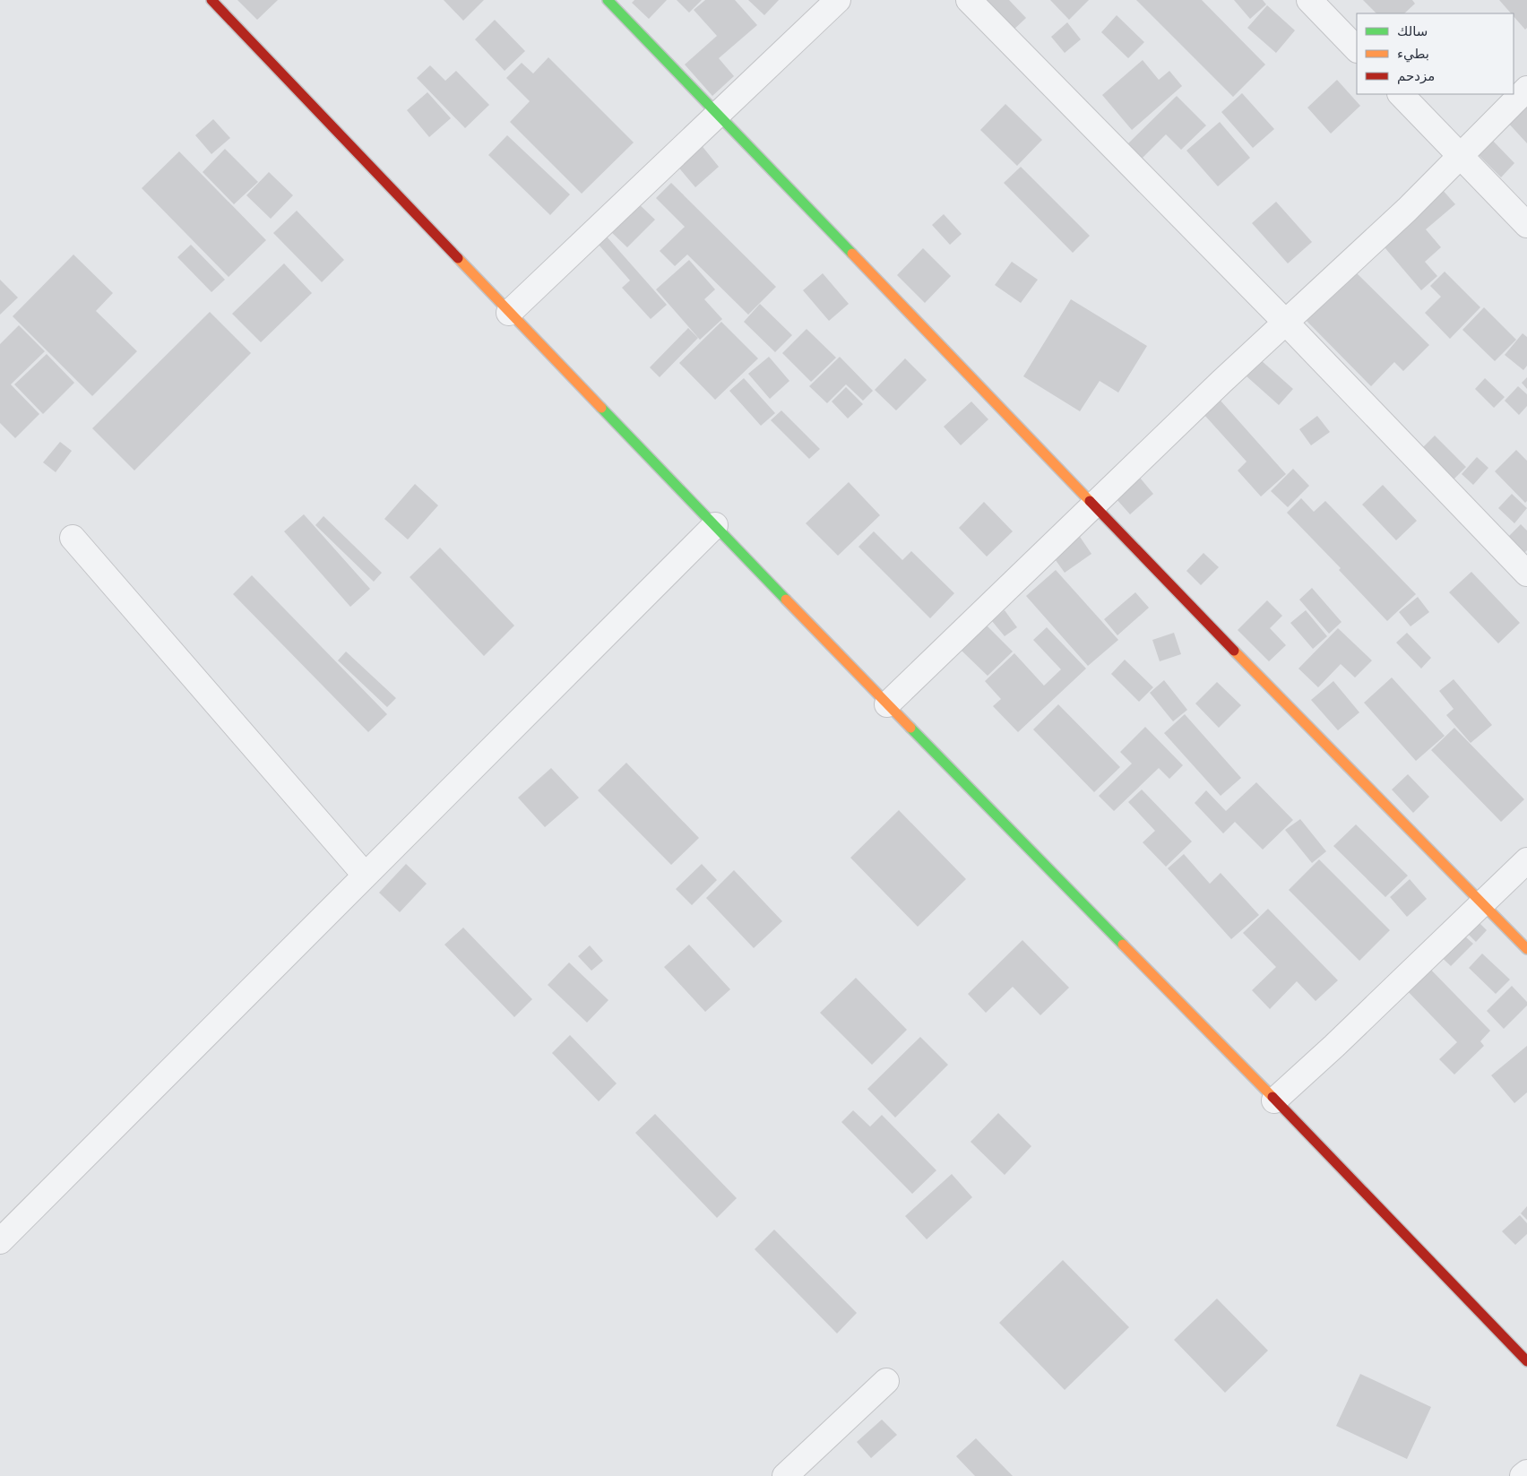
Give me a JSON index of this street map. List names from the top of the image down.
{
  "legend": ["سالك", "بطيء", "مزدحم"]
}
